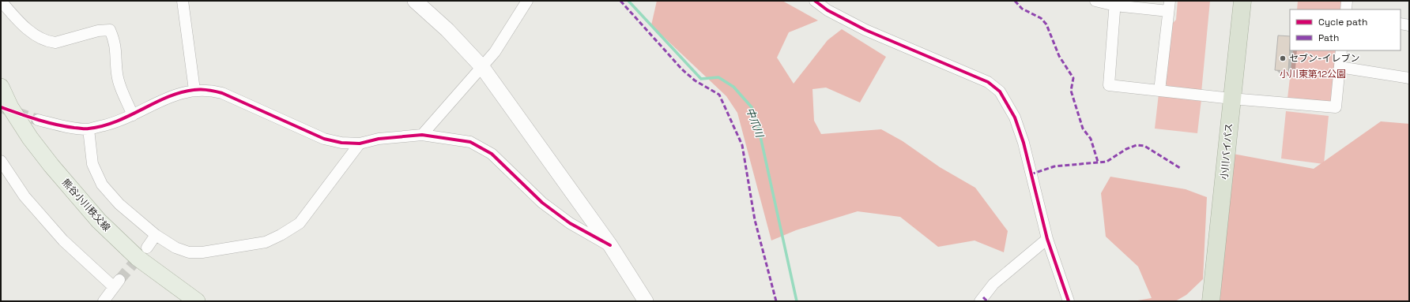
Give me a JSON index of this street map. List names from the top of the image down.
{
  "streets": {
    "highway": ["小川バイパス"],
    "main road": ["熊谷小川秩父線"]
  },
  "water": ["中爪川"],
  "parks": ["小川東第12公園"],
  "places": ["セブン-イレブン"],
  "legend": ["Cycle path", "Path"]
}
